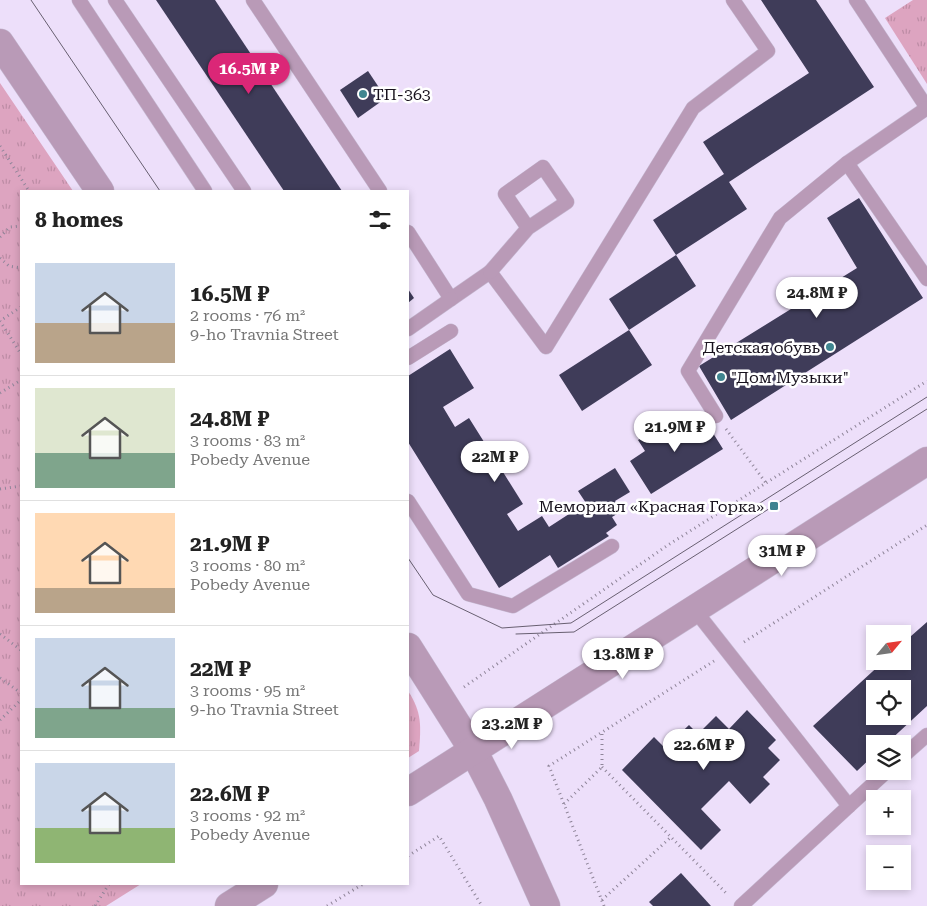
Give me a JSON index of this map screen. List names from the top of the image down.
{
  "places": {
    "other": ["ТП-363", "Детская обувь", "\"Дом Музыки\""],
    "transit": ["Мемориал «Красная Горка»"]
  },
  "north": "top right",
  "page": {
    "price": [
      "16.5M ₽",
      "24.8M ₽",
      "21.9M ₽",
      "22M ₽",
      "31M ₽",
      "13.8M ₽",
      "23.2M ₽",
      "22.6M ₽"
    ],
    "heading": "8 homes",
    "list": [
      {
        "name": "16.5M ₽",
        "note": "2 rooms · 76 m² · 9-ho Travnia Street"
      },
      {
        "name": "24.8M ₽",
        "note": "3 rooms · 83 m² · Pobedy Avenue"
      },
      {
        "name": "21.9M ₽",
        "note": "3 rooms · 80 m² · Pobedy Avenue"
      },
      {
        "name": "22M ₽",
        "note": "3 rooms · 95 m² · 9-ho Travnia Street"
      },
      {
        "name": "22.6M ₽",
        "note": "3 rooms · 92 m² · Pobedy Avenue"
      }
    ],
    "map_buttons": ["+", "−"]
  }
}
